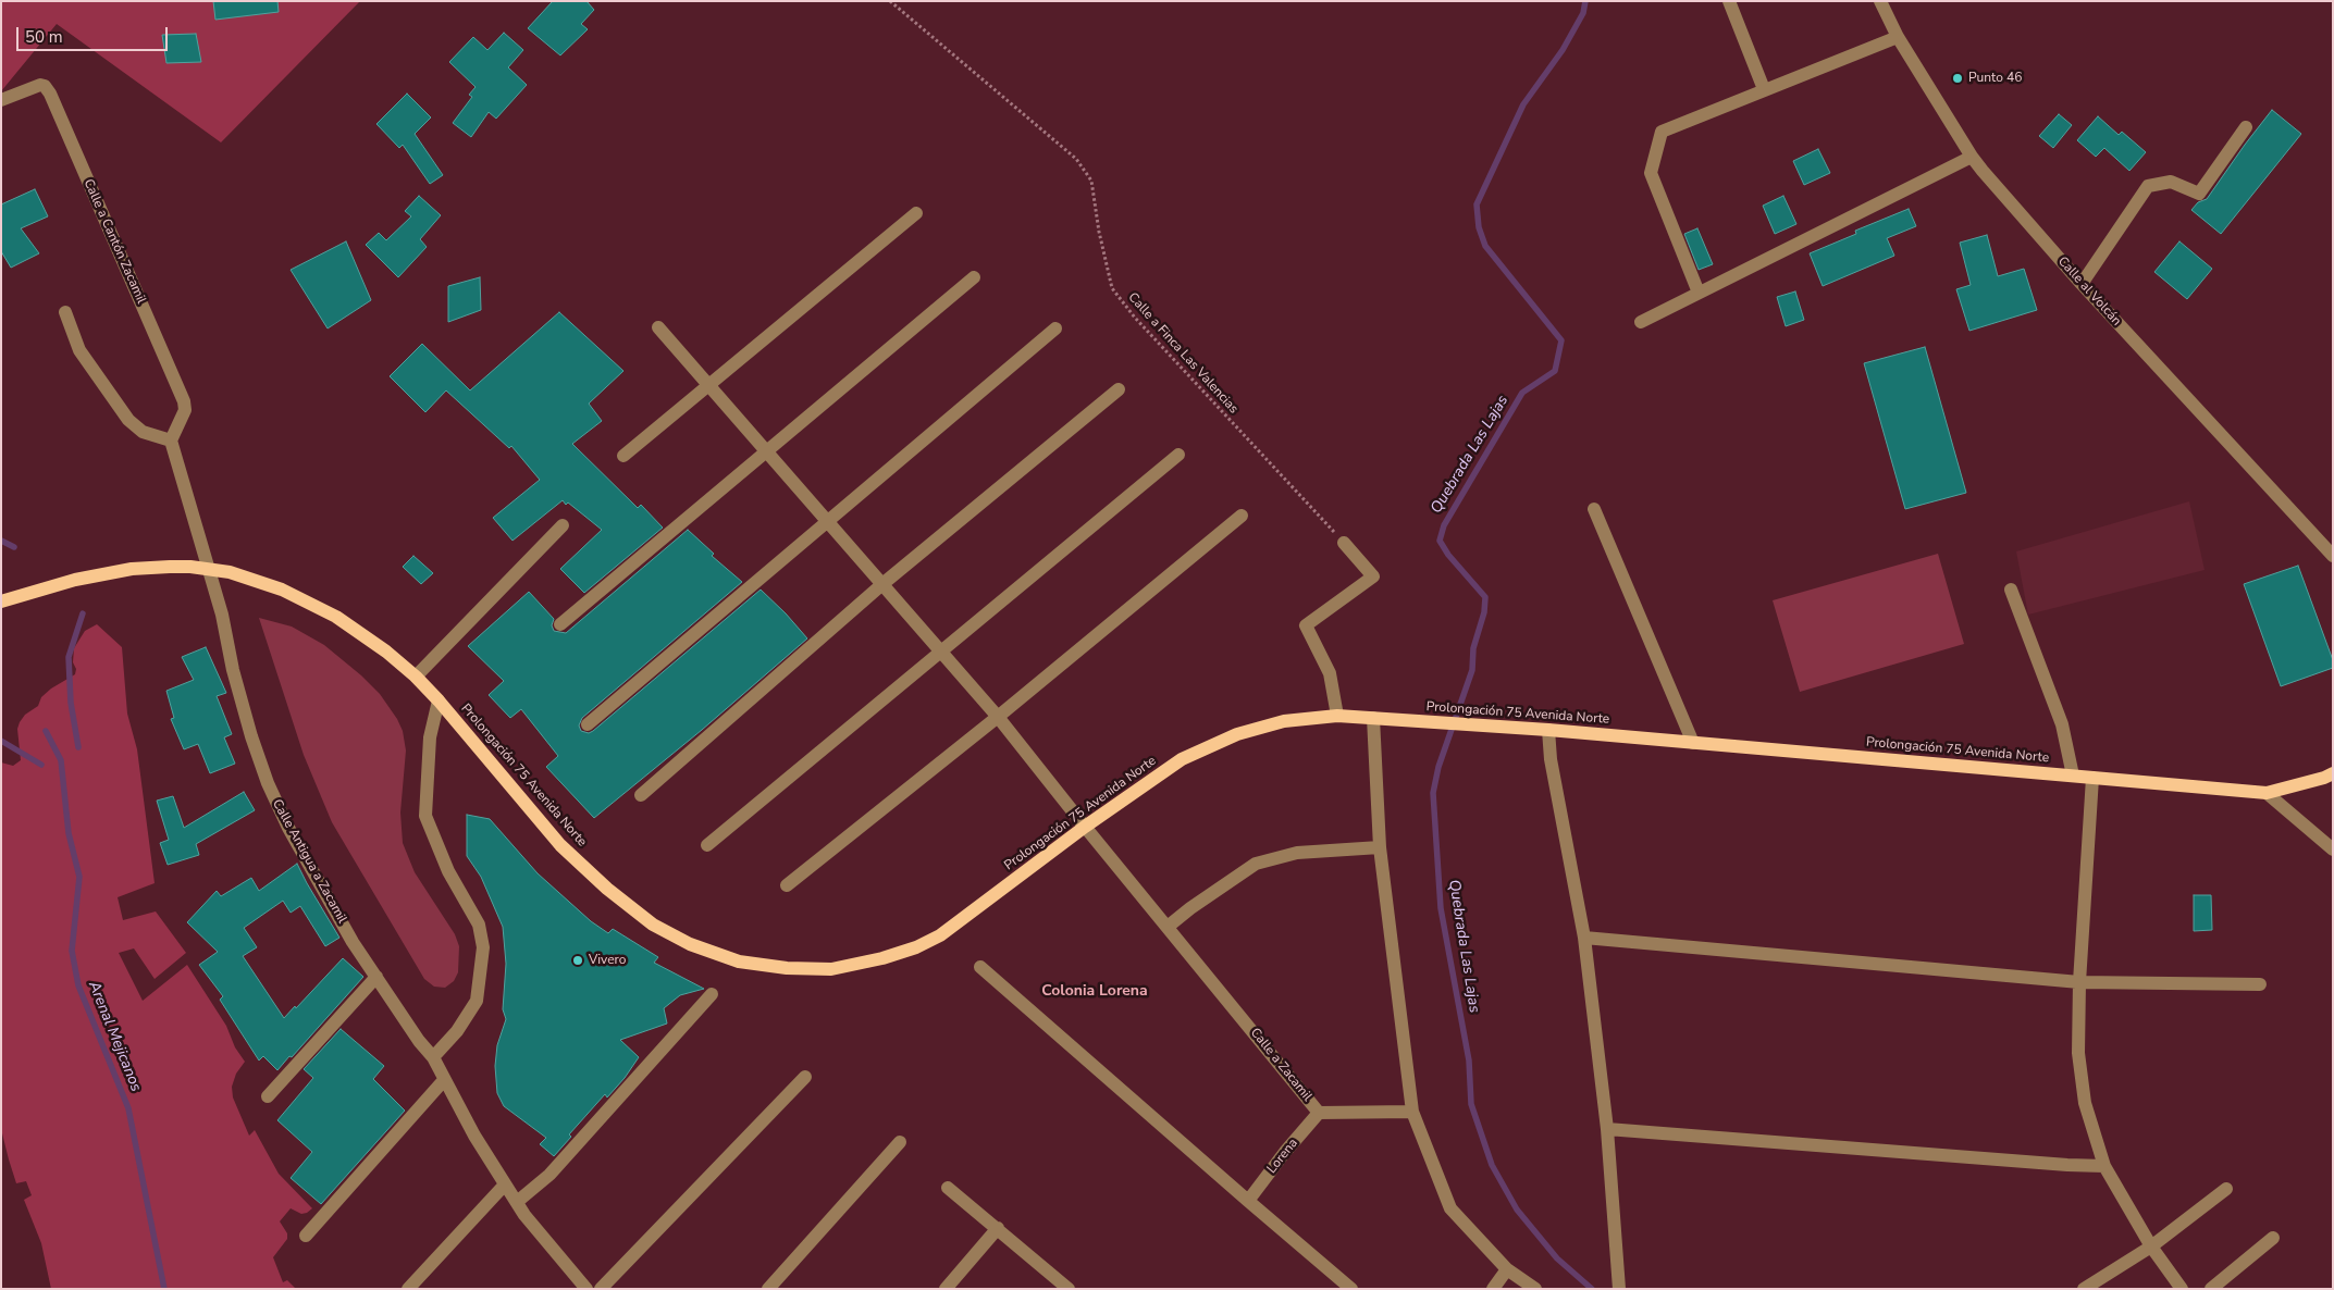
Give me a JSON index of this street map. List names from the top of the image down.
{
  "streets": {
    "main road": ["Prolongación 75 Avenida Norte"],
    "street": [
      "Calle a Cantón Zacamil",
      "Calle al Volcán",
      "Calle Antigua a Zacamil",
      "Calle a Zacamil",
      "Lorena"
    ],
    "path": ["Calle a Finca Las Valencias"]
  },
  "crossings": [
    ["Calle a Cantón Zacamil", "Calle Antigua a Zacamil"],
    ["Prolongación 75 Avenida Norte", "Calle a Zacamil"],
    ["Calle a Zacamil", "Lorena"]
  ],
  "districts": ["Colonia Lorena"],
  "water": ["Quebrada Las Lajas", "Arenal Mejicanos"],
  "places": ["Punto 46", "Vivero"],
  "scale_bar": "50 m"
}
